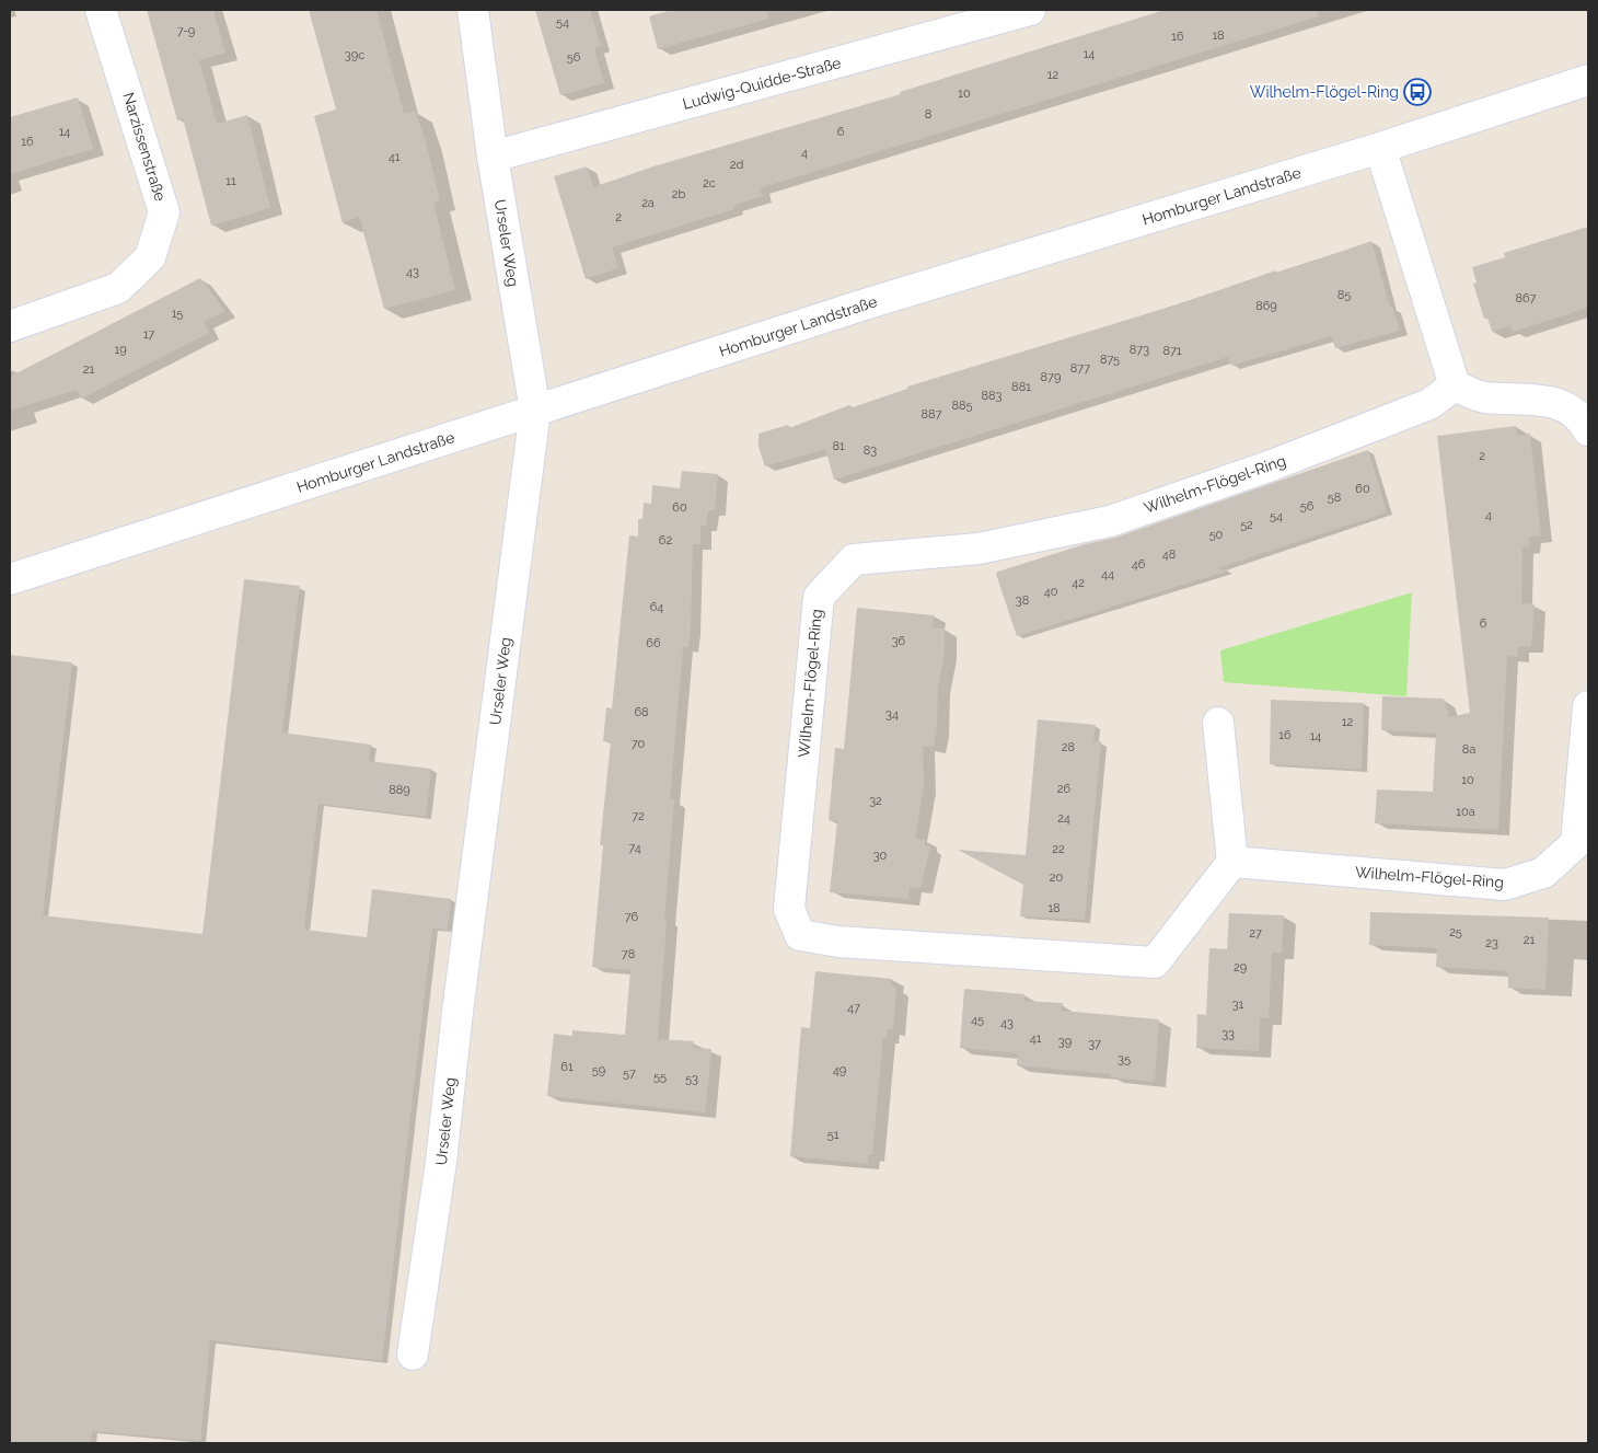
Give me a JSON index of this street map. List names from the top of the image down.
{
  "streets": {
    "street": [
      "Ludwig-Quidde-Straße",
      "Narzissenstraße",
      "Homburger Landstraße",
      "Urseler Weg",
      "Wilhelm-Flögel-Ring"
    ]
  },
  "crossings": [
    ["Ludwig-Quidde-Straße", "Urseler Weg"],
    ["Homburger Landstraße", "Urseler Weg"]
  ],
  "places": {
    "bus stop": ["Wilhelm-Flögel-Ring"]
  },
  "house_numbers": [
    "54",
    "7-9",
    "18",
    "16",
    "14",
    "39c",
    "56",
    "12",
    "10",
    "8",
    "14",
    "6",
    "16",
    "4",
    "41",
    "2d",
    "11",
    "2c",
    "2b",
    "2a",
    "2",
    "43",
    "85",
    "867",
    "869",
    "15",
    "17",
    "19",
    "873",
    "871",
    "875",
    "877",
    "21",
    "879",
    "881",
    "883",
    "885",
    "887",
    "81",
    "83",
    "2",
    "60",
    "58",
    "56",
    "60",
    "4",
    "54",
    "52",
    "50",
    "62",
    "48",
    "46",
    "44",
    "42",
    "40",
    "38",
    "64",
    "6",
    "36",
    "66",
    "68",
    "34",
    "12",
    "16",
    "14",
    "70",
    "28",
    "8a",
    "10",
    "26",
    "889",
    "32",
    "10a",
    "72",
    "24",
    "74",
    "22",
    "30",
    "20",
    "18",
    "76",
    "25",
    "27",
    "21",
    "23",
    "78",
    "29",
    "31",
    "47",
    "45",
    "43",
    "33",
    "41",
    "39",
    "37",
    "35",
    "61",
    "59",
    "49",
    "57",
    "55",
    "53",
    "51"
  ]
}
